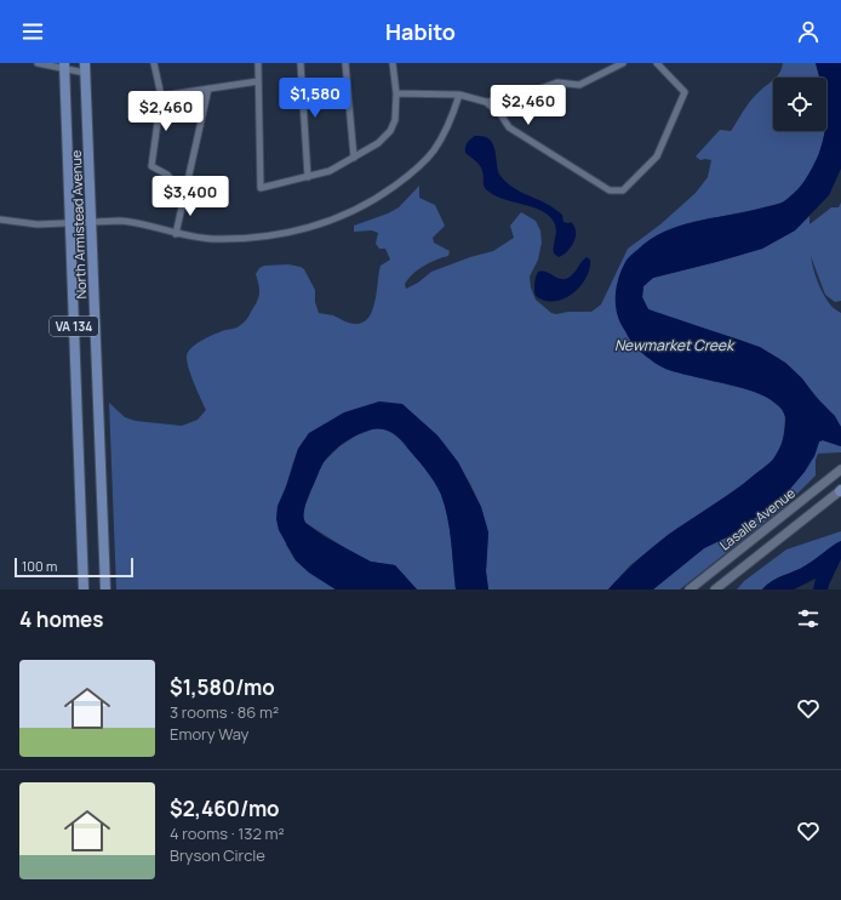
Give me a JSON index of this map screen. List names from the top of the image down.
{
  "streets": {
    "main road": ["North Armistead Avenue", "VA 134", "Lasalle Avenue"]
  },
  "water": ["Newmarket Creek"],
  "scale_bar": "100 m",
  "page": {
    "header": "Habito",
    "price": [
      "$1,580",
      "$2,460",
      "$2,460",
      "$3,400"
    ],
    "scale": "100 m",
    "heading": "4 homes",
    "list": [
      {
        "name": "$1,580/mo",
        "note": "3 rooms · 86 m² · Emory Way"
      },
      {
        "name": "$2,460/mo",
        "note": "4 rooms · 132 m² · Bryson Circle"
      }
    ]
  }
}
